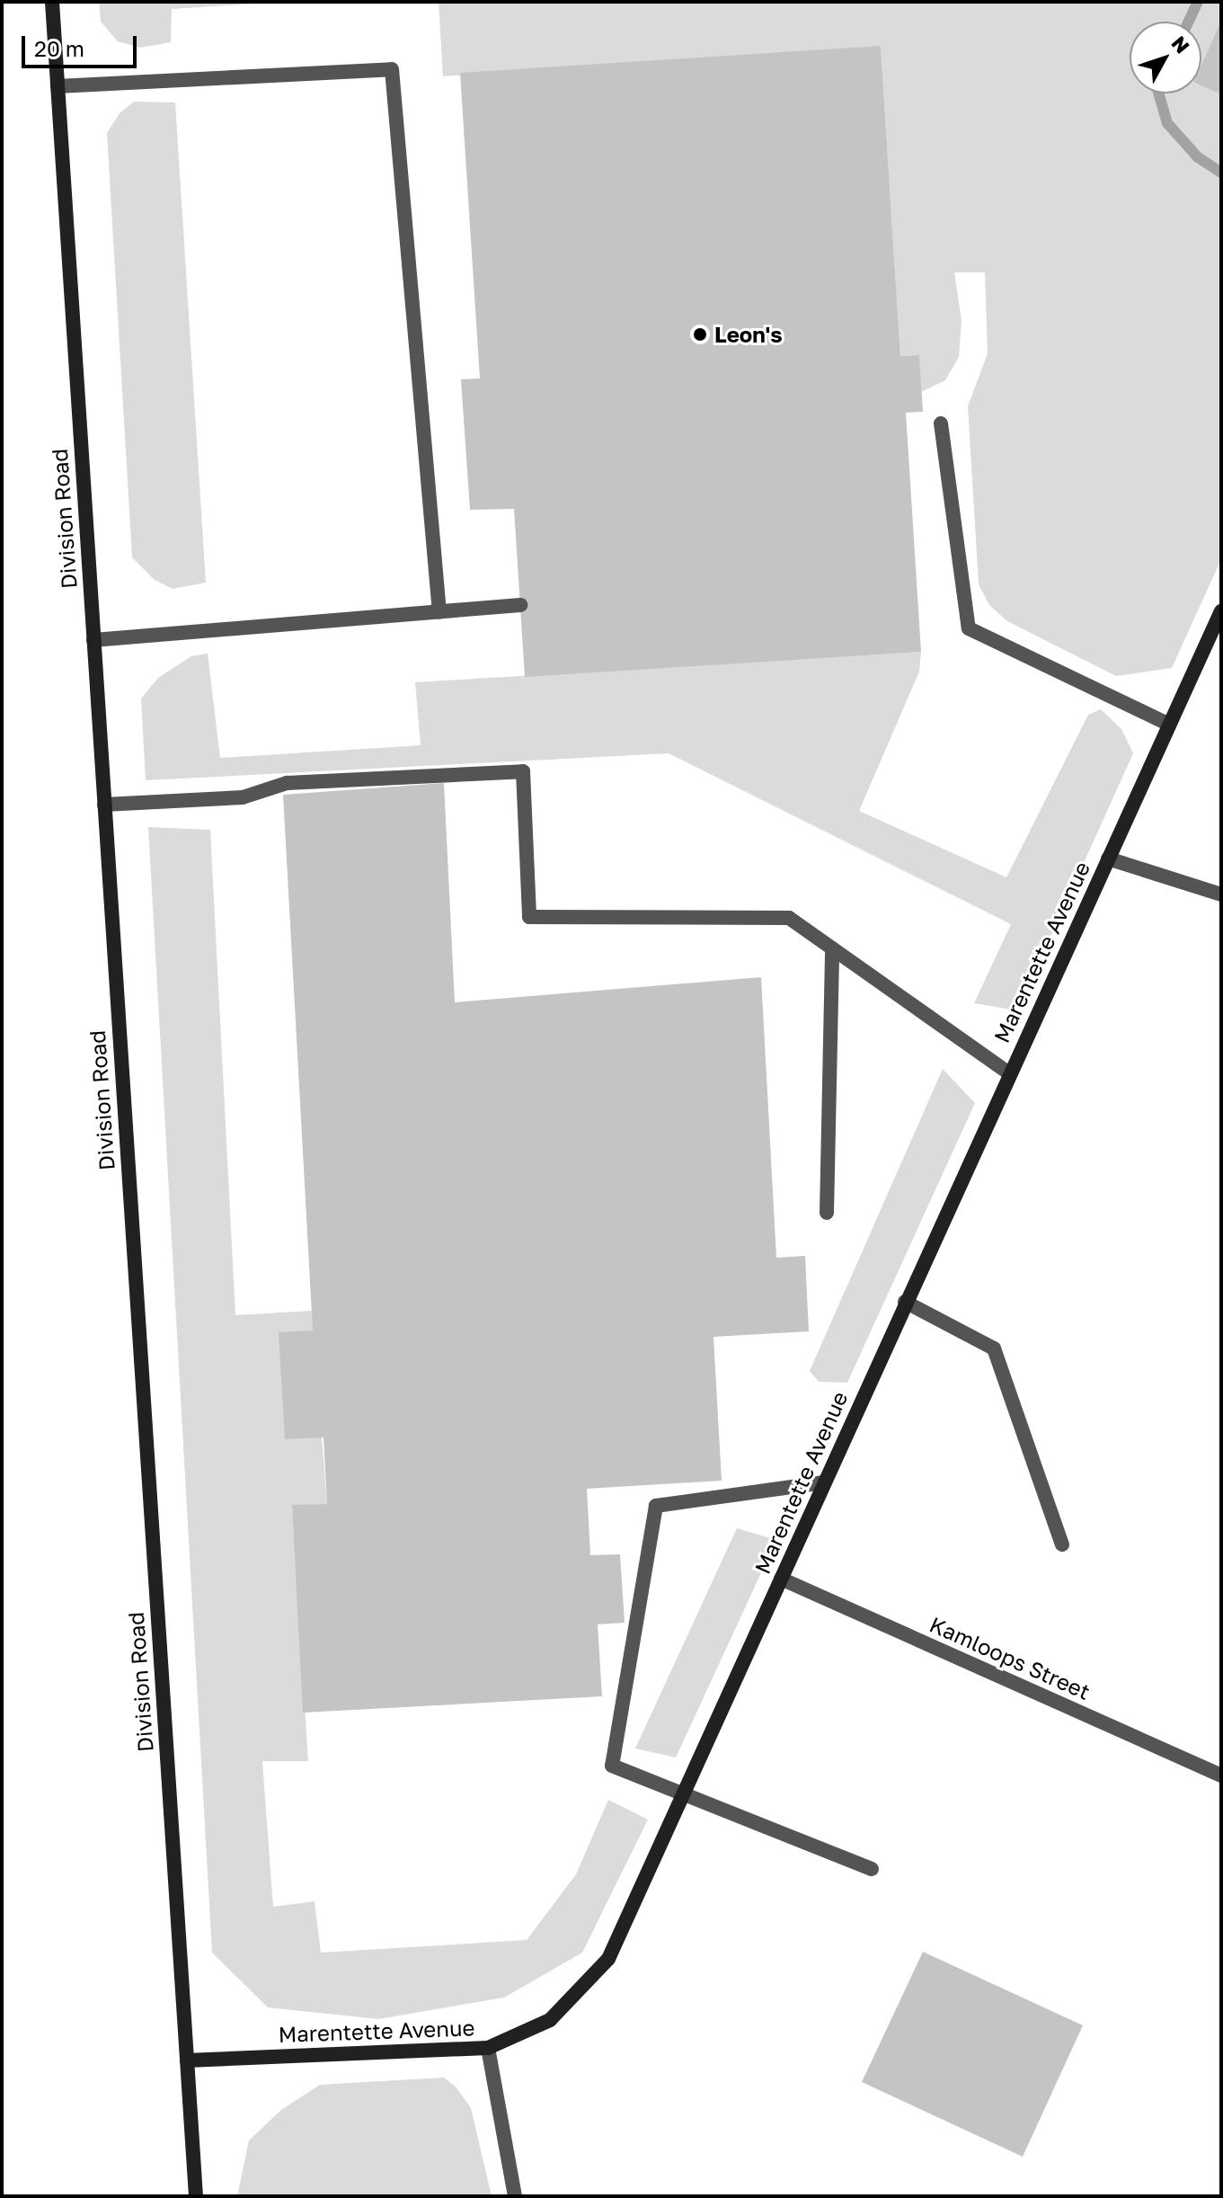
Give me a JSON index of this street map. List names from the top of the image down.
{
  "streets": {
    "main road": ["Division Road", "Marentette Avenue"],
    "street": ["Kamloops Street"]
  },
  "crossings": [
    ["Division Road", "Marentette Avenue"],
    ["Marentette Avenue", "Kamloops Street"]
  ],
  "places": ["Leon's"],
  "scale_bar": "20 m",
  "north": "top right"
}
